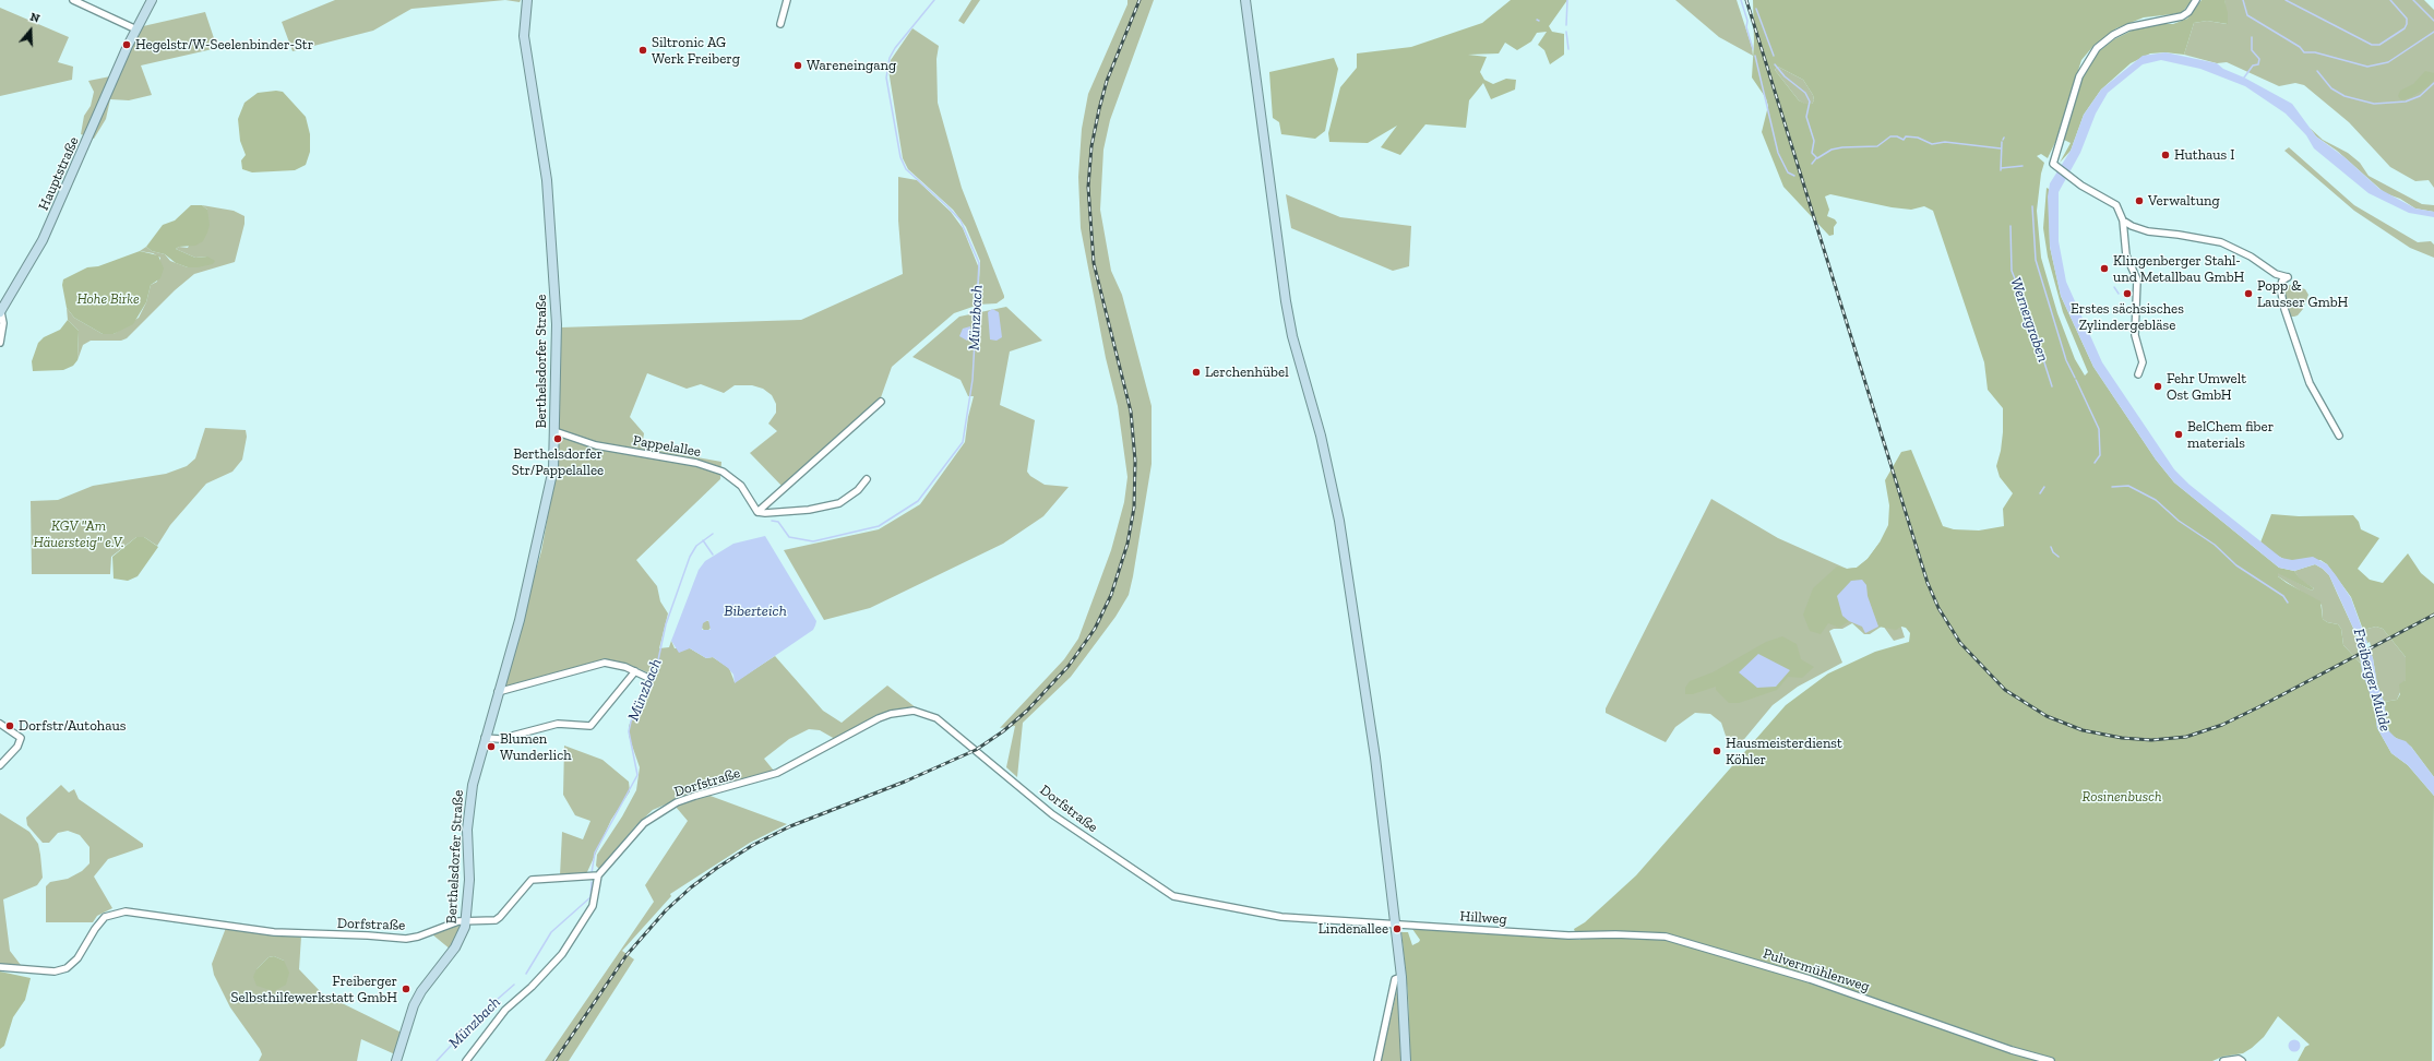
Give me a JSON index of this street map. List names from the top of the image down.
{
  "streets": {
    "street": [
      "Hauptstraße",
      "Berthelsdorfer Straße",
      "Pappelallee",
      "Dorfstraße",
      "Hillweg",
      "Pulvermühlenweg"
    ]
  },
  "crossings": [
    ["Berthelsdorfer Straße", "Pappelallee"],
    ["Berthelsdorfer Straße", "Dorfstraße"],
    ["Dorfstraße", "Hillweg"],
    ["Hillweg", "Pulvermühlenweg"]
  ],
  "water": [
    "Münzbach",
    "Wernergraben",
    "Biberteich",
    "Freiberger Mulde"
  ],
  "parks": ["Hohe Birke", "KGV \"Am Häuersteig\" e.V.", "Rosinenbusch"],
  "places": [
    "Hegelstr/W-Seelenbinder-Str",
    "Siltronic AG Werk Freiberg",
    "Wareneingang",
    "Huthaus I",
    "Verwaltung",
    "Klingenberger Stahl- und Metallbau GmbH",
    "Erstes sächsisches Zylindergebläse",
    "Popp & Lausser GmbH",
    "Lerchenhübel",
    "Fehr Umwelt Ost GmbH",
    "BelChem fiber materials",
    "Berthelsdorfer Str/Pappelallee",
    "Dorfstr/Autohaus",
    "Blumen Wunderlich",
    "Hausmeisterdienst Köhler",
    "Lindenallee",
    "Freiberger Selbsthilfewerkstatt GmbH"
  ],
  "north": "top"
}
